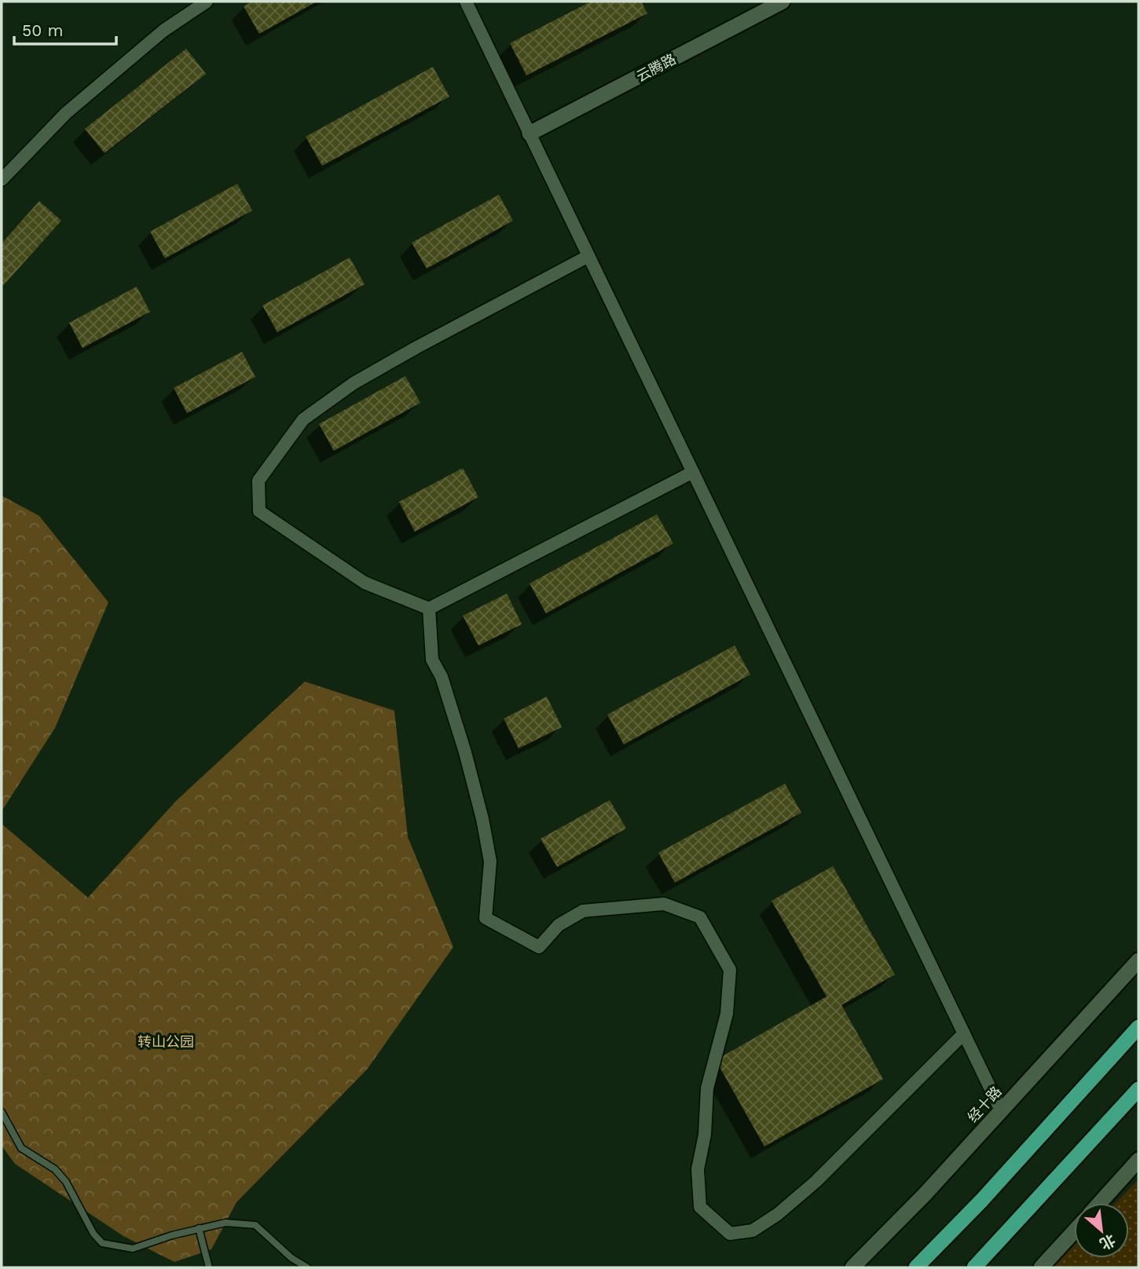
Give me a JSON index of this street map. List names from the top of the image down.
{
  "streets": {
    "main road": ["云腾路", "经十路"]
  },
  "parks": ["转山公园"],
  "scale_bar": "50 m",
  "north": "bottom right"
}
